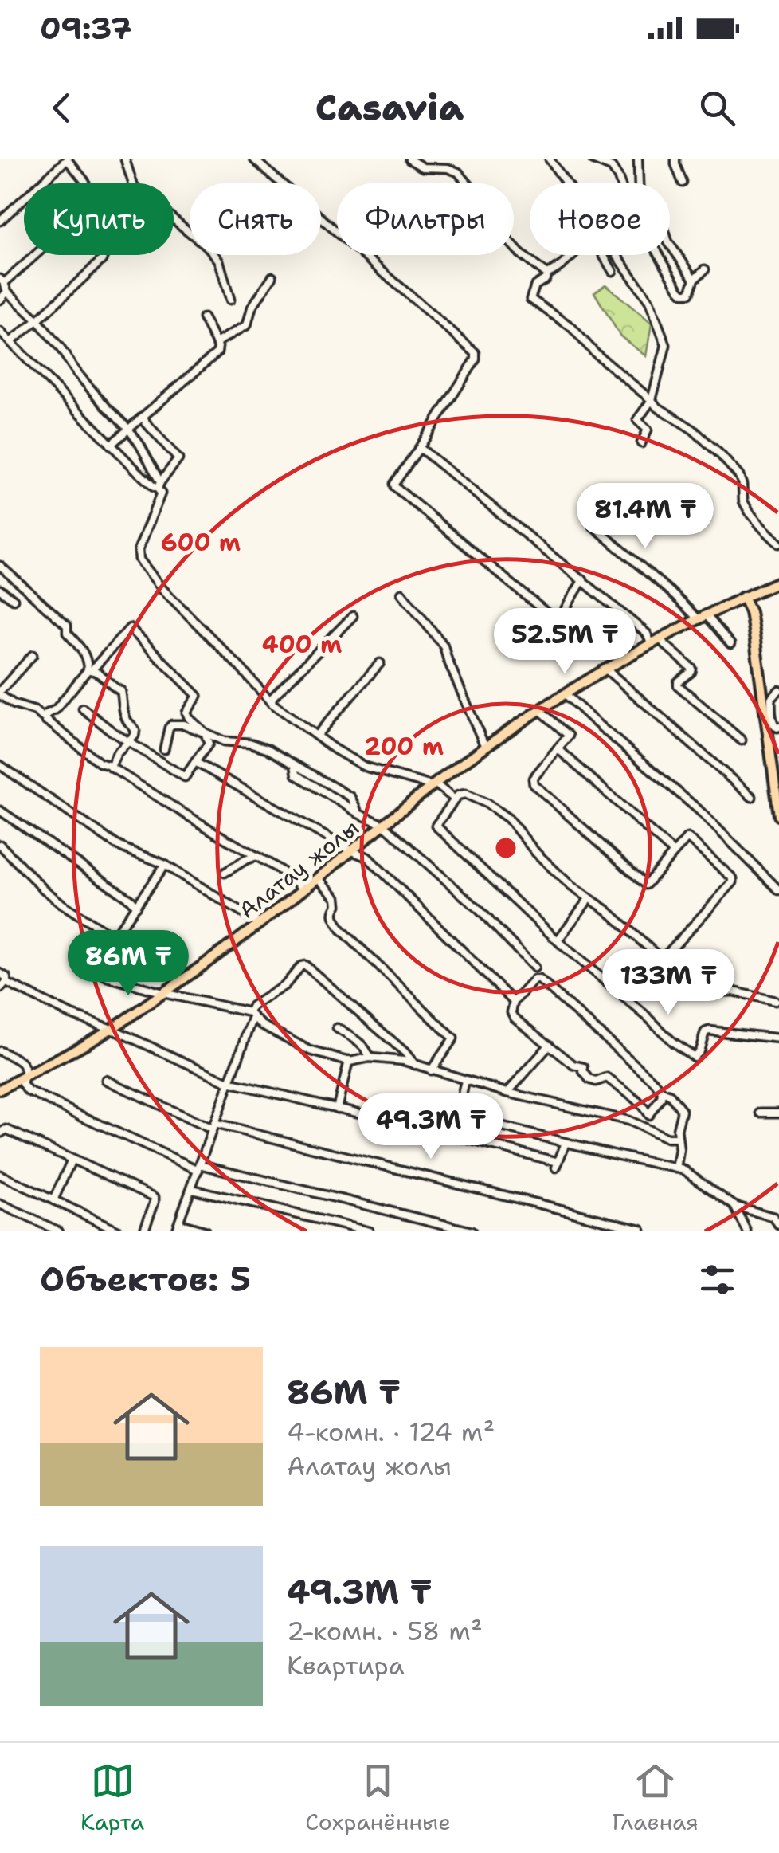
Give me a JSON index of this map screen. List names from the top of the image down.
{
  "streets": {
    "main road": ["Алатау жолы"]
  },
  "page": {
    "status": "09:37",
    "header": "Casavia",
    "chip": [
      "Купить",
      "Снять",
      "Фильтры",
      "Новое"
    ],
    "price": [
      "81.4M ₸",
      "52.5M ₸",
      "86M ₸",
      "133M ₸",
      "49.3M ₸"
    ],
    "heading": "Объектов: 5",
    "list": [
      {
        "name": "86M ₸",
        "note": "4-комн. · 124 m² · Алатау жолы"
      },
      {
        "name": "49.3M ₸",
        "note": "2-комн. · 58 m² · Квартира"
      }
    ],
    "tabs": ["Карта", "Сохранённые", "Главная"]
  },
  "rings": ["600 m", "400 m", "200 m"]
}
